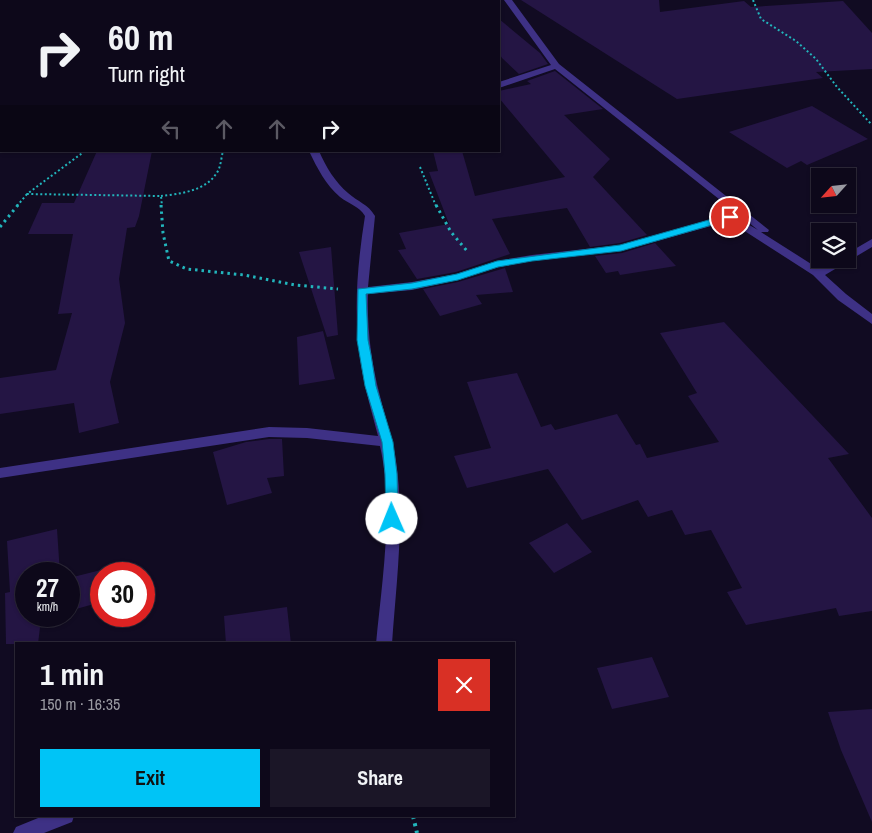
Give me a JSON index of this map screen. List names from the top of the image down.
{
  "north": "bottom left",
  "page": {
    "turn": ["60 m", "Turn right"],
    "speed": "27 km/h",
    "limit": "30",
    "heading": ["1 min", "150 m · 16:35"],
    "buttons": ["Exit", "Share"]
  }
}
